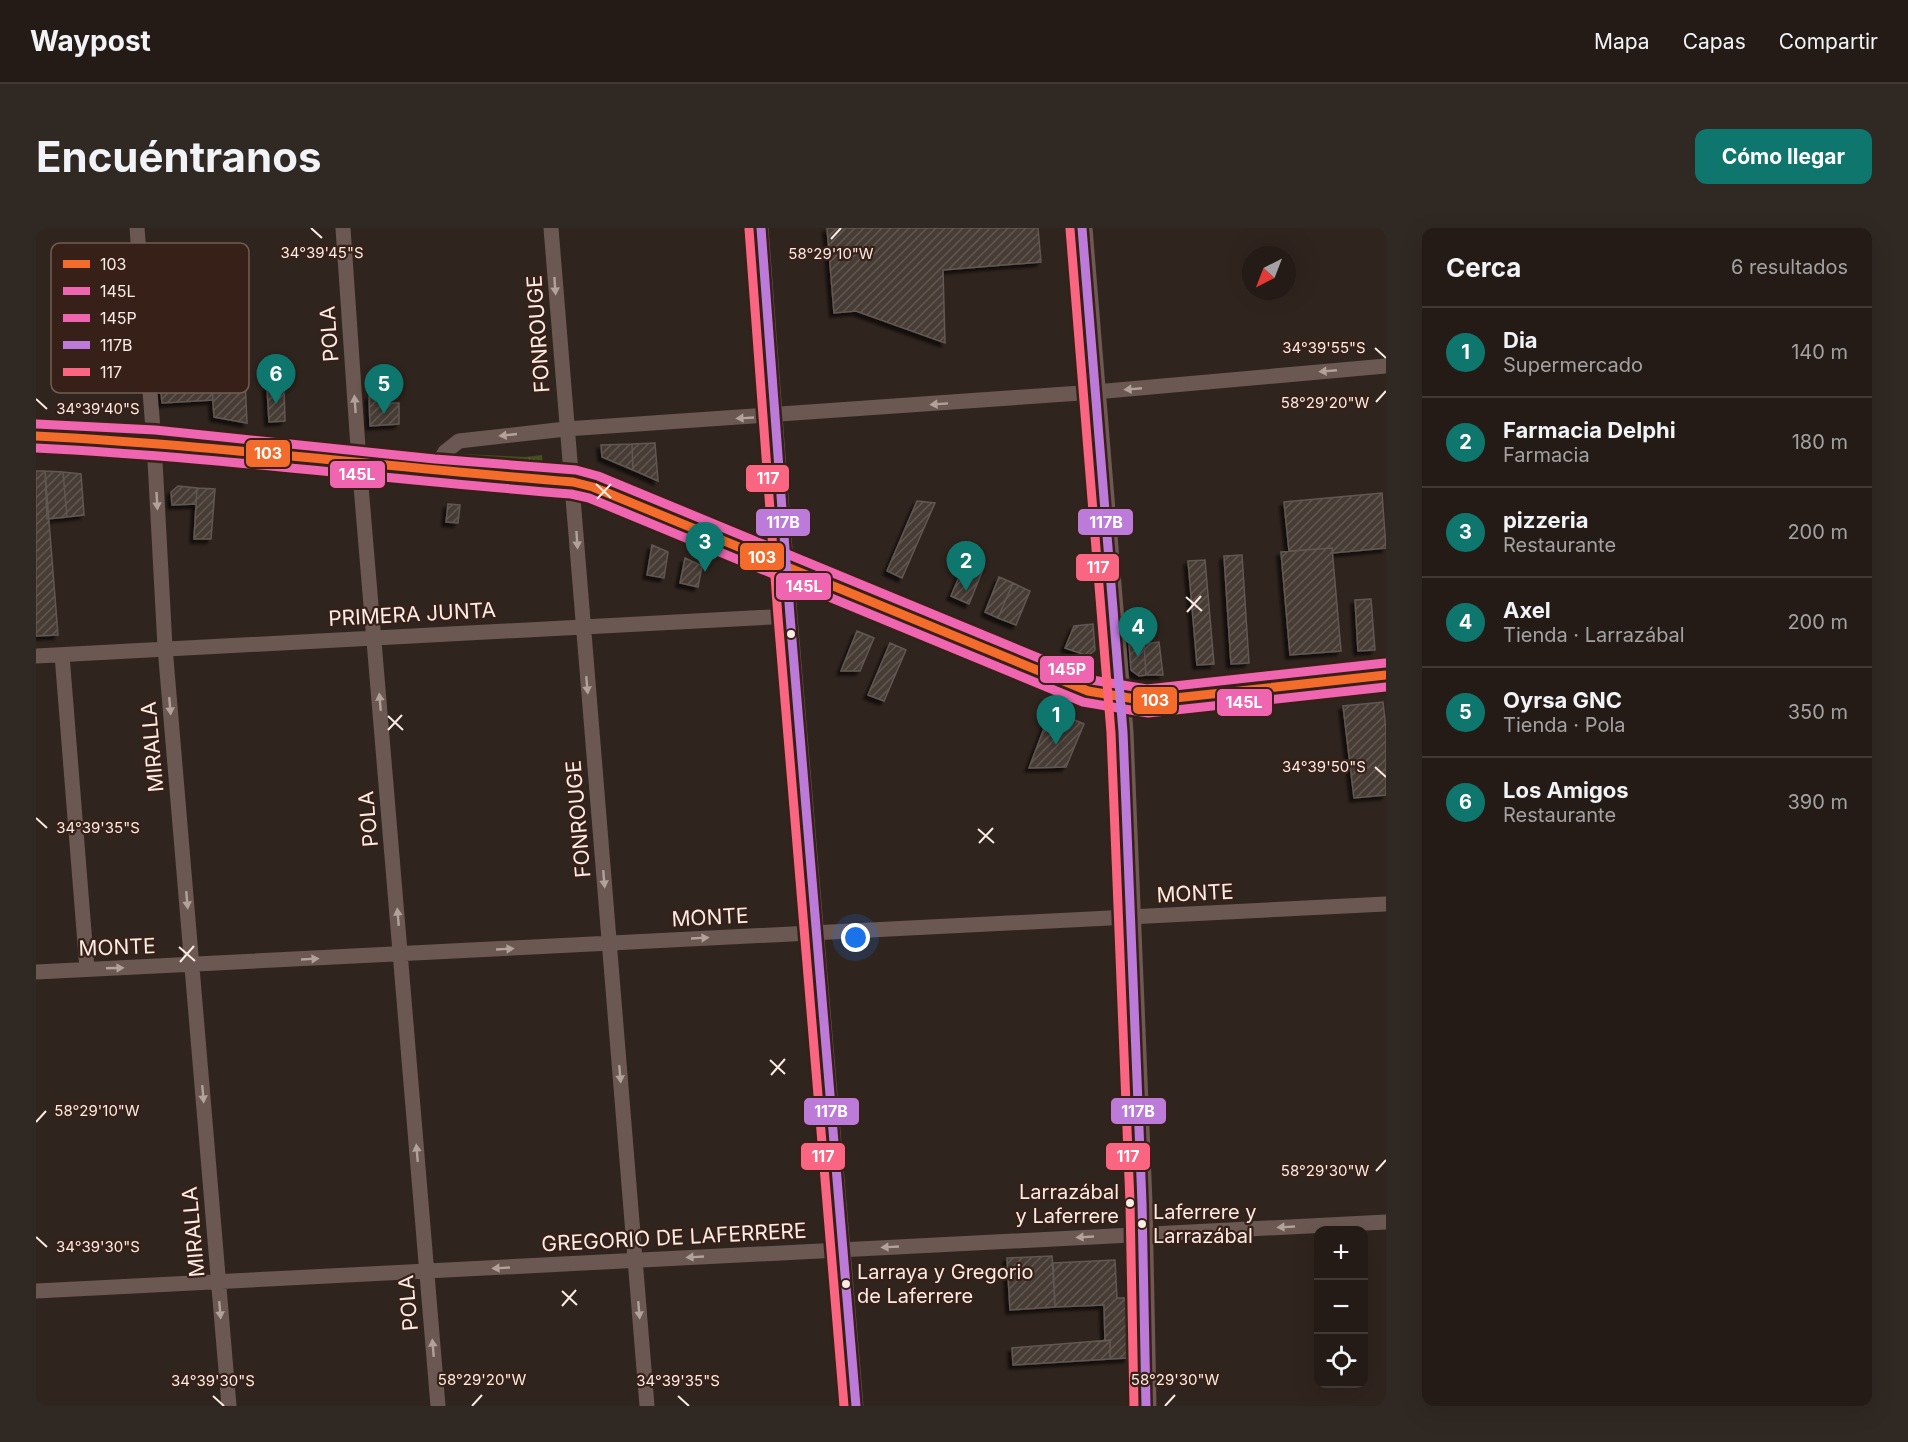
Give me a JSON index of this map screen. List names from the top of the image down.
{
  "streets": {
    "street": [
      "POLA",
      "FONROUGE",
      "PRIMERA JUNTA",
      "MIRALLA",
      "MONTE",
      "GREGORIO DE LAFERRERE"
    ]
  },
  "crossings": [
    ["POLA", "PRIMERA JUNTA"],
    ["POLA", "MONTE"],
    ["POLA", "GREGORIO DE LAFERRERE"],
    ["FONROUGE", "PRIMERA JUNTA"],
    ["FONROUGE", "MONTE"],
    ["FONROUGE", "GREGORIO DE LAFERRERE"],
    ["PRIMERA JUNTA", "MIRALLA"],
    ["MIRALLA", "MONTE"],
    ["MIRALLA", "GREGORIO DE LAFERRERE"]
  ],
  "one_way": [
    "POLA",
    "FONROUGE",
    "MONTE",
    "GREGORIO DE LAFERRERE"
  ],
  "places": ["Larrazábal y Laferrere", "Laferrere y Larrazábal", "Larraya y Gregorio de Laferrere"],
  "lines": [
    "transit line 117B",
    "transit line 117",
    "transit line 145P",
    "transit line 103",
    "transit line 145L"
  ],
  "legend": [
    "103",
    "145L",
    "145P",
    "117B",
    "117"
  ],
  "north": "bottom left",
  "page": {
    "header": "Waypost",
    "nav": ["Mapa", "Capas", "Compartir"],
    "buttons": "Cómo llegar",
    "title": "Encuéntranos",
    "heading": ["Cerca", "6 resultados"],
    "list": [
      {
        "mark": "1",
        "name": "Dia",
        "note": "Supermercado",
        "value": "140 m"
      },
      {
        "mark": "2",
        "name": "Farmacia Delphi",
        "note": "Farmacia",
        "value": "180 m"
      },
      {
        "mark": "3",
        "name": "pizzeria",
        "note": "Restaurante",
        "value": "200 m"
      },
      {
        "mark": "4",
        "name": "Axel",
        "note": "Tienda · Larrazábal",
        "value": "200 m"
      },
      {
        "mark": "5",
        "name": "Oyrsa GNC",
        "note": "Tienda · Pola",
        "value": "350 m"
      },
      {
        "mark": "6",
        "name": "Los Amigos",
        "note": "Restaurante",
        "value": "390 m"
      }
    ],
    "pins": [
      "6",
      "5",
      "3",
      "2",
      "4",
      "1"
    ],
    "map_buttons": ["+", "−"]
  },
  "coordinates": [
    "34°39'45\"S",
    "58°29'10\"W",
    "34°39'55\"S",
    "58°29'20\"W",
    "34°39'40\"S",
    "34°39'50\"S",
    "34°39'35\"S",
    "58°29'30\"W",
    "34°39'30\"S"
  ]
}
